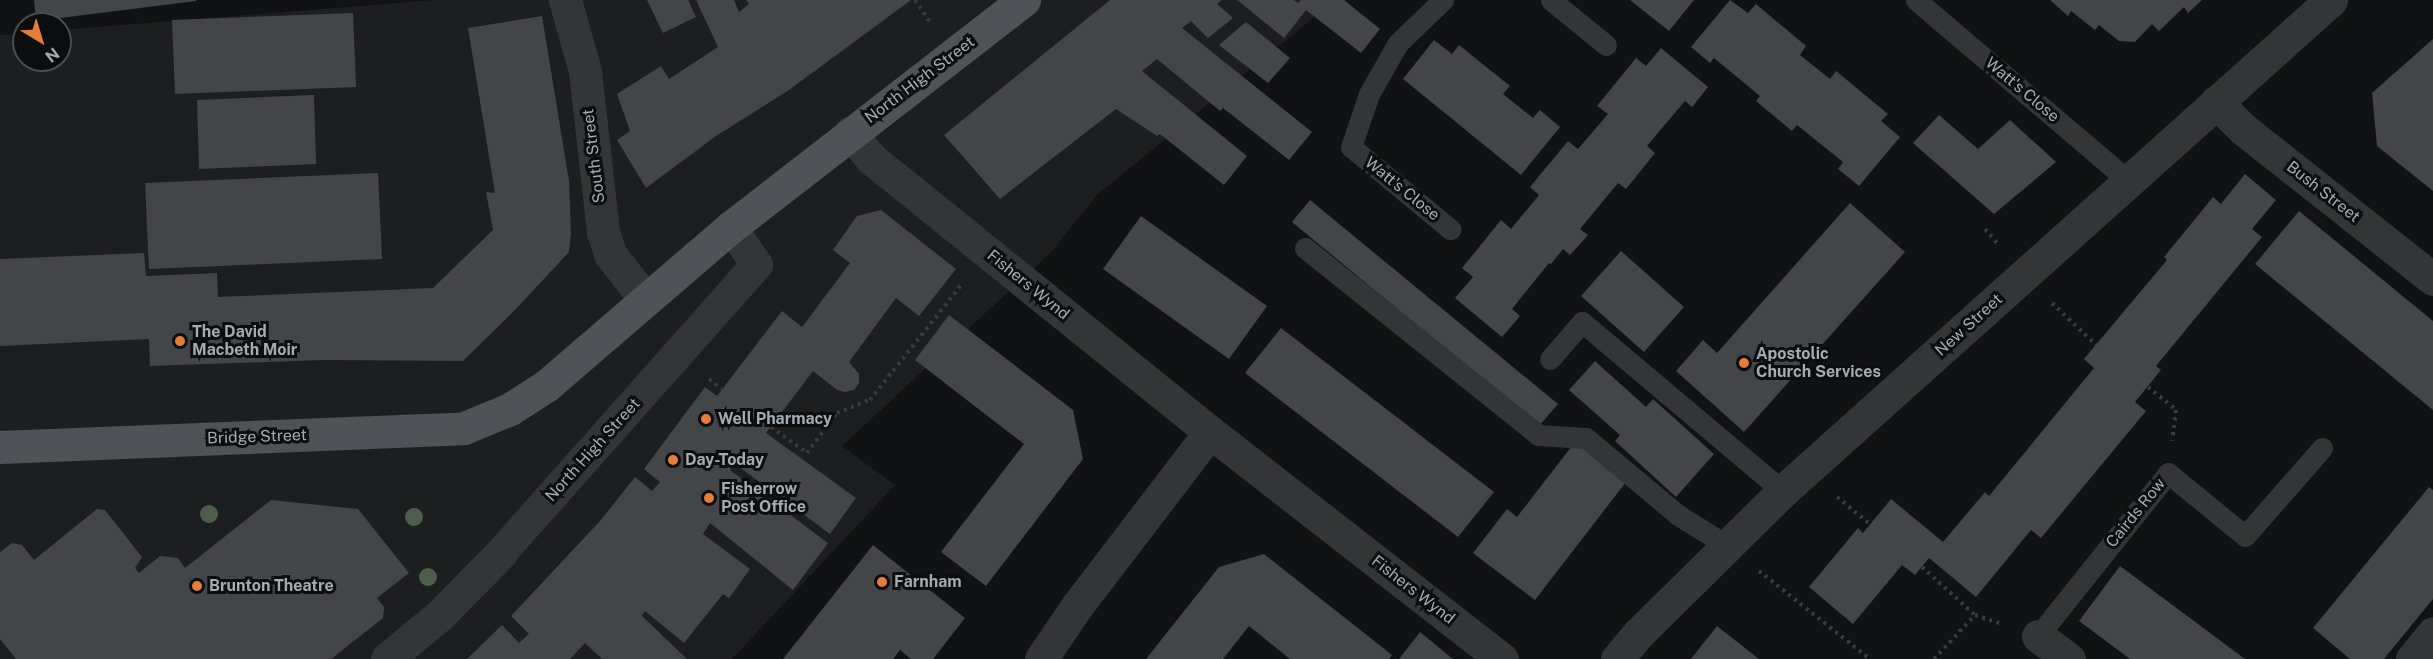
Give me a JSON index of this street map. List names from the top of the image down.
{
  "streets": {
    "main road": ["North High Street", "Bridge Street"],
    "street": [
      "South Street",
      "Bush Street",
      "Fishers Wynd",
      "New Street"
    ],
    "lane": ["Watt's Close", "Cairds Row"]
  },
  "crossings": [
    ["North High Street", "South Street"],
    ["North High Street", "Fishers Wynd"],
    ["North High Street", "Bridge Street"],
    ["Watt's Close", "New Street"],
    ["Bush Street", "New Street"]
  ],
  "places": [
    "The David Macbeth Moir",
    "Apostolic Church Services",
    "Well Pharmacy",
    "Day-Today",
    "Fisherrow Post Office",
    "Farnham",
    "Brunton Theatre"
  ],
  "north": "bottom right"
}
